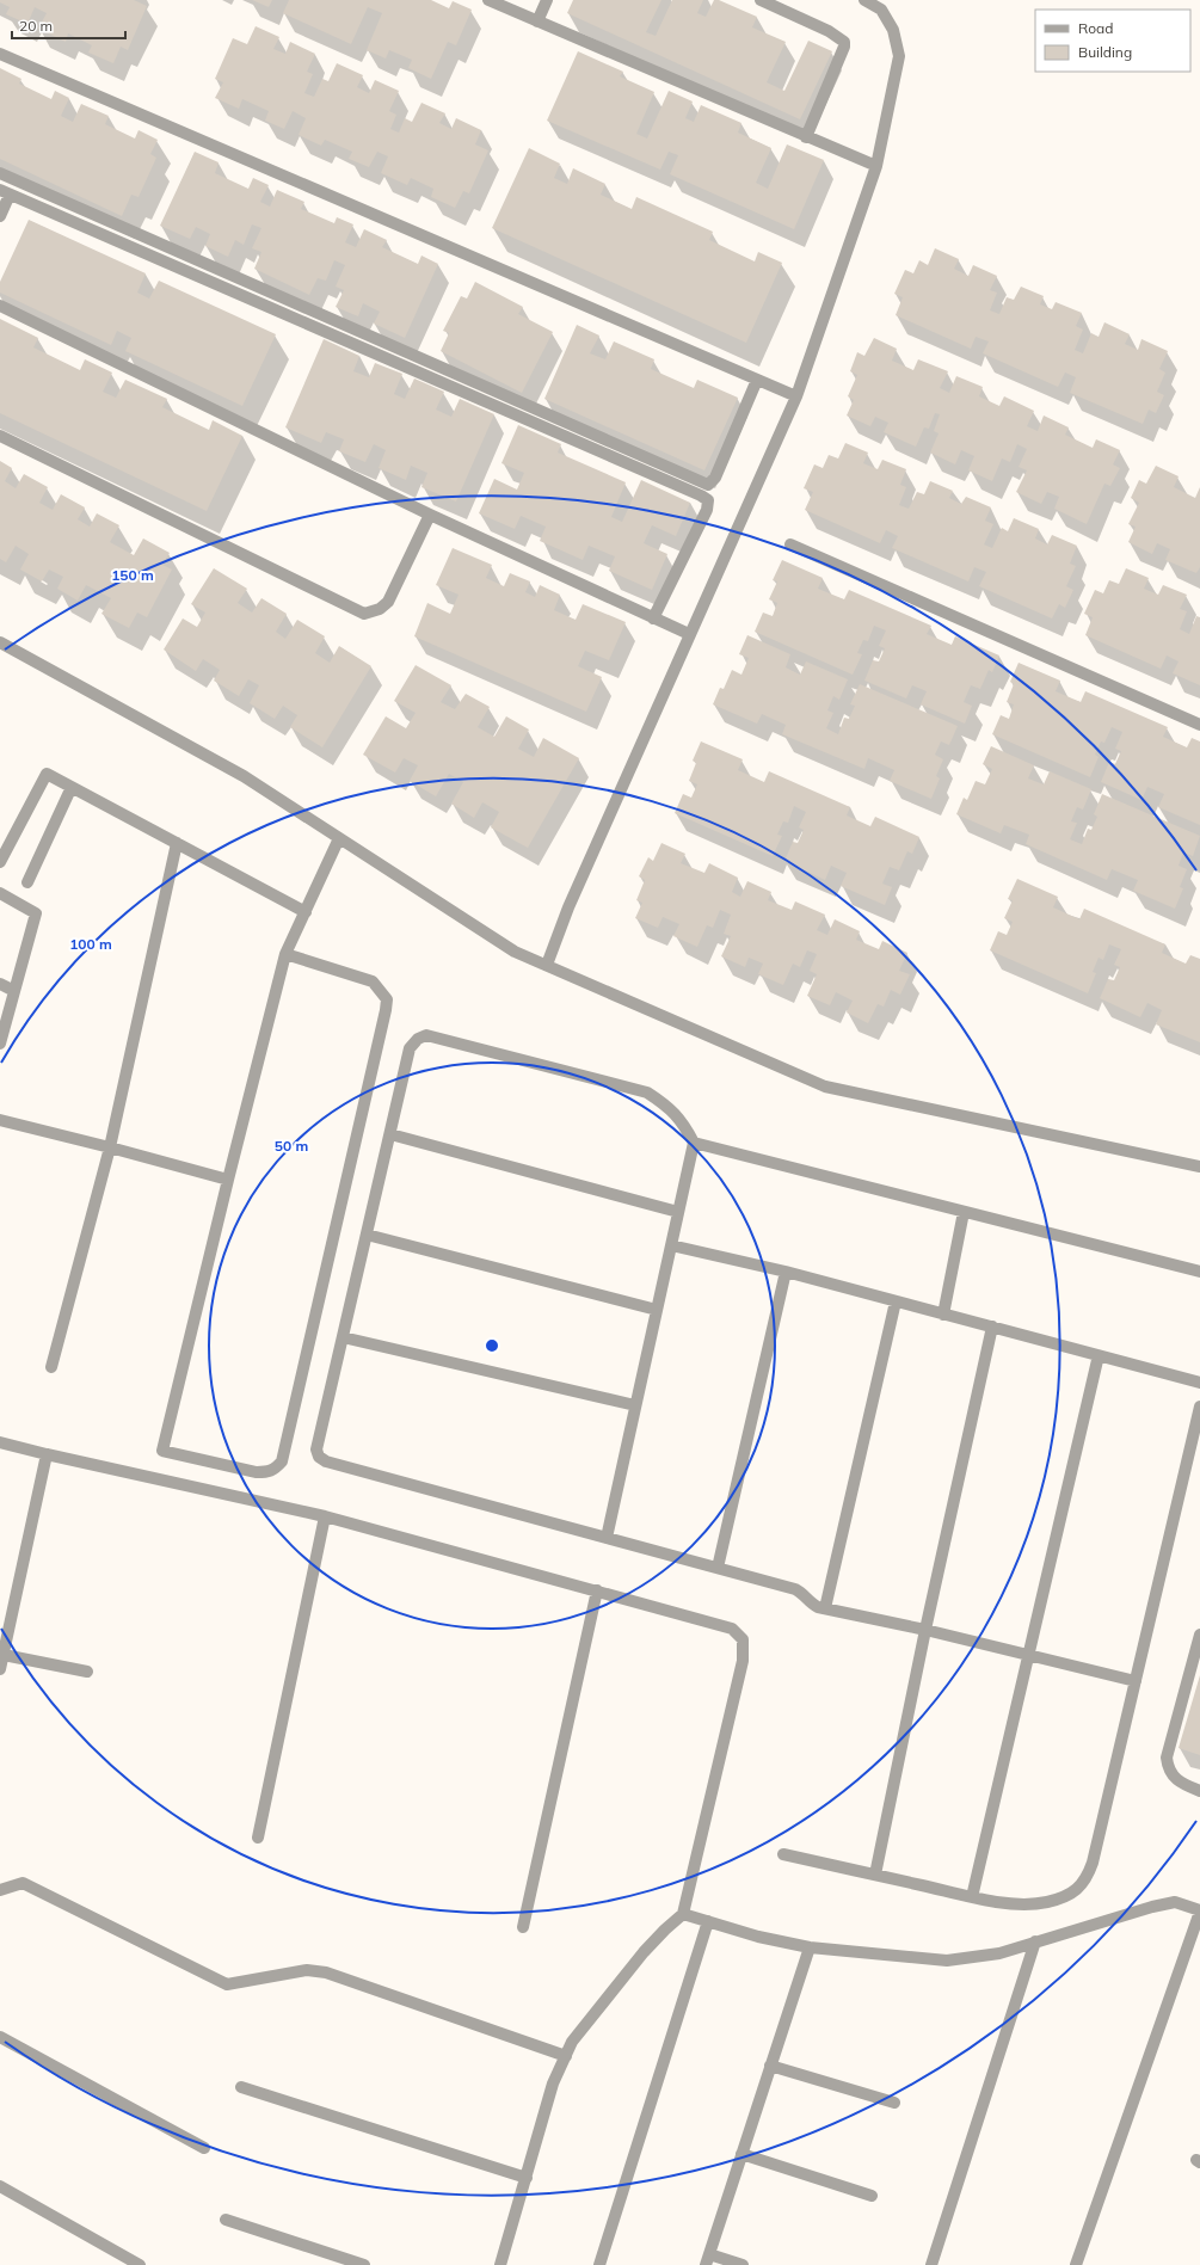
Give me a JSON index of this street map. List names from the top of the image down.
{
  "legend": ["Road", "Building"],
  "scale_bar": "20 m",
  "rings": ["150 m", "100 m", "50 m"]
}
